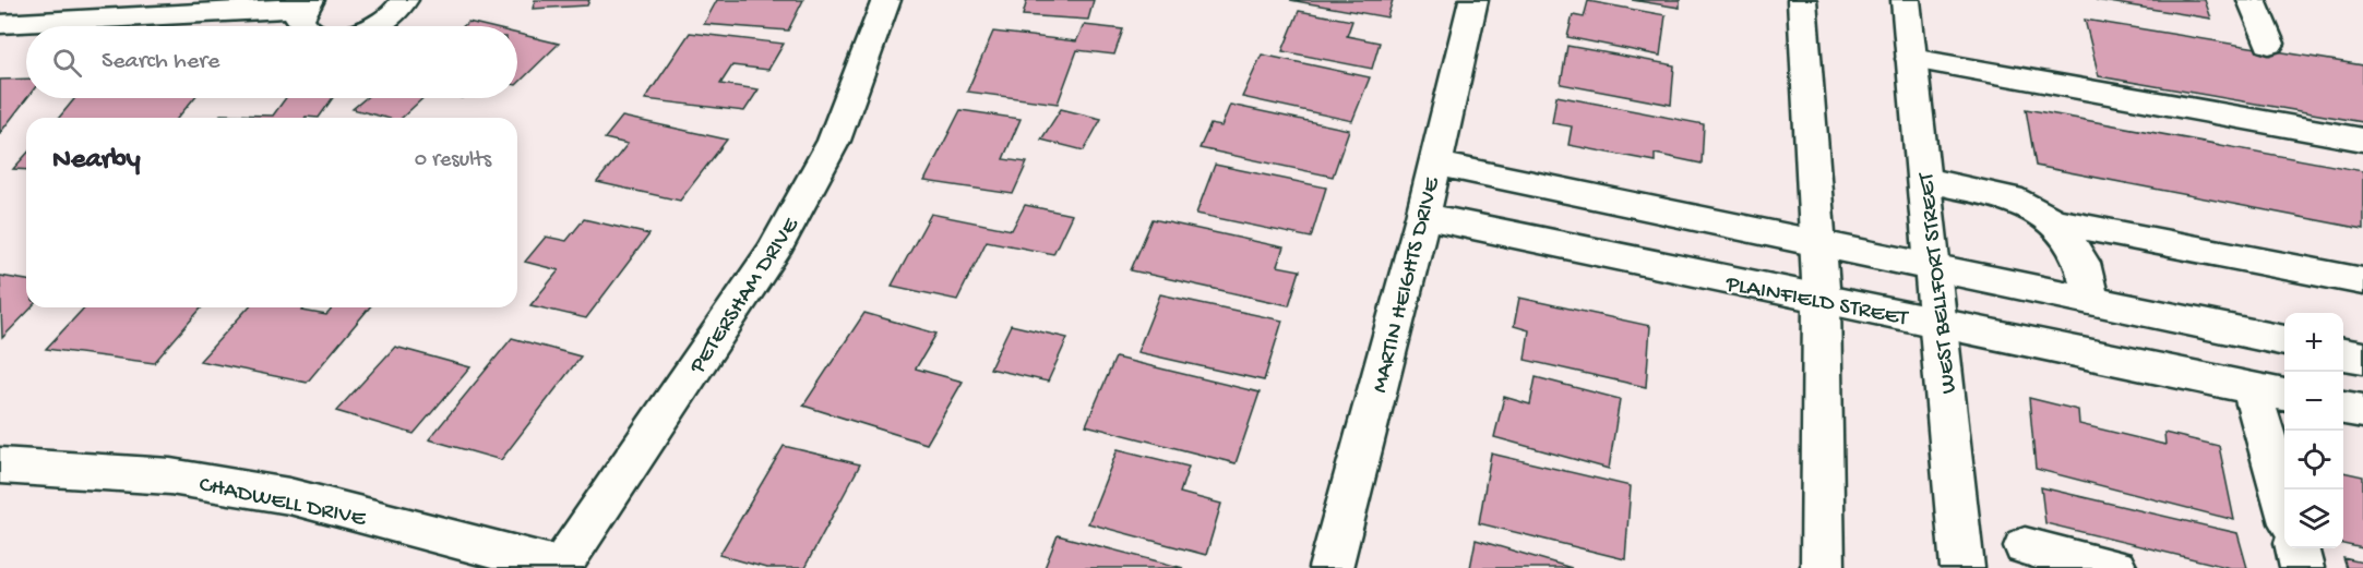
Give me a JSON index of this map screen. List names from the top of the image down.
{
  "streets": {
    "street": [
      "WEST BELLFORT STREET",
      "MARTIN HEIGHTS DRIVE",
      "PETERSHAM DRIVE",
      "PLAINFIELD STREET",
      "CHADWELL DRIVE"
    ]
  },
  "crossings": [
    ["WEST BELLFORT STREET", "PLAINFIELD STREET"],
    ["MARTIN HEIGHTS DRIVE", "PLAINFIELD STREET"],
    ["PETERSHAM DRIVE", "CHADWELL DRIVE"]
  ],
  "page": {
    "search": "Search here",
    "heading": ["Nearby", "0 results"],
    "map_buttons": ["+", "−"]
  }
}
